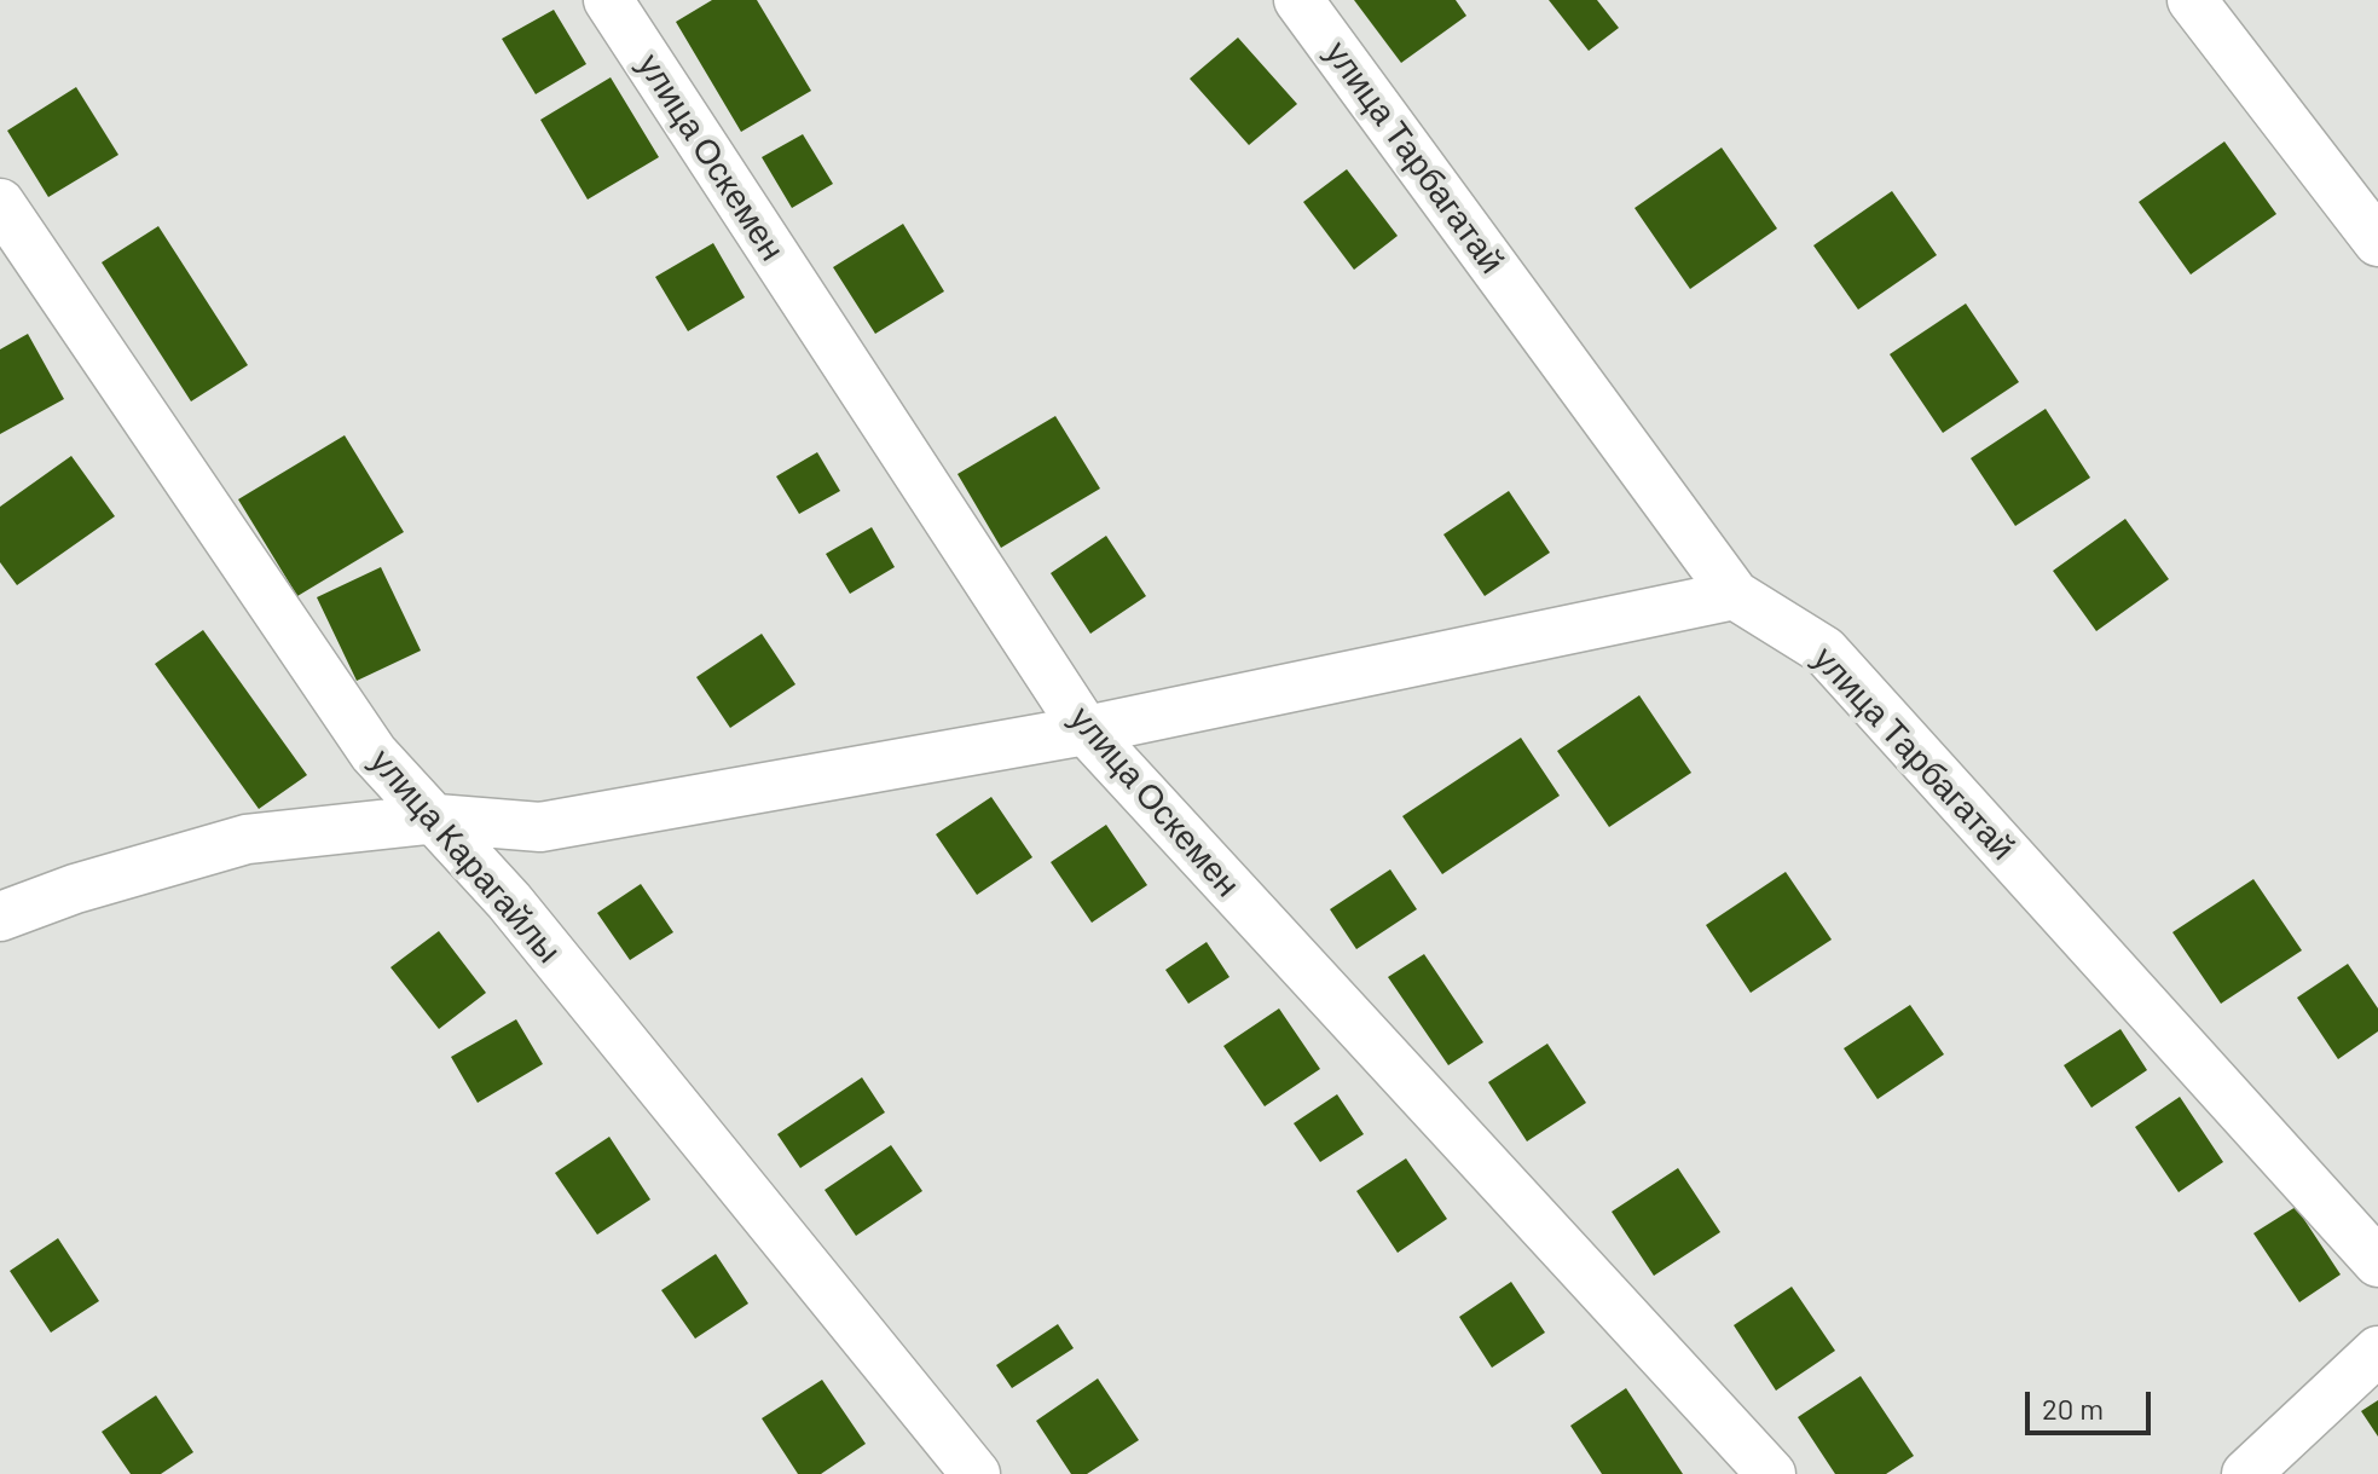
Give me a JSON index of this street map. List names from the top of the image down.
{
  "streets": {
    "street": ["улица Оскемен", "улица Тарбагатай", "улица Карагайлы"]
  },
  "scale_bar": "20 m"
}
